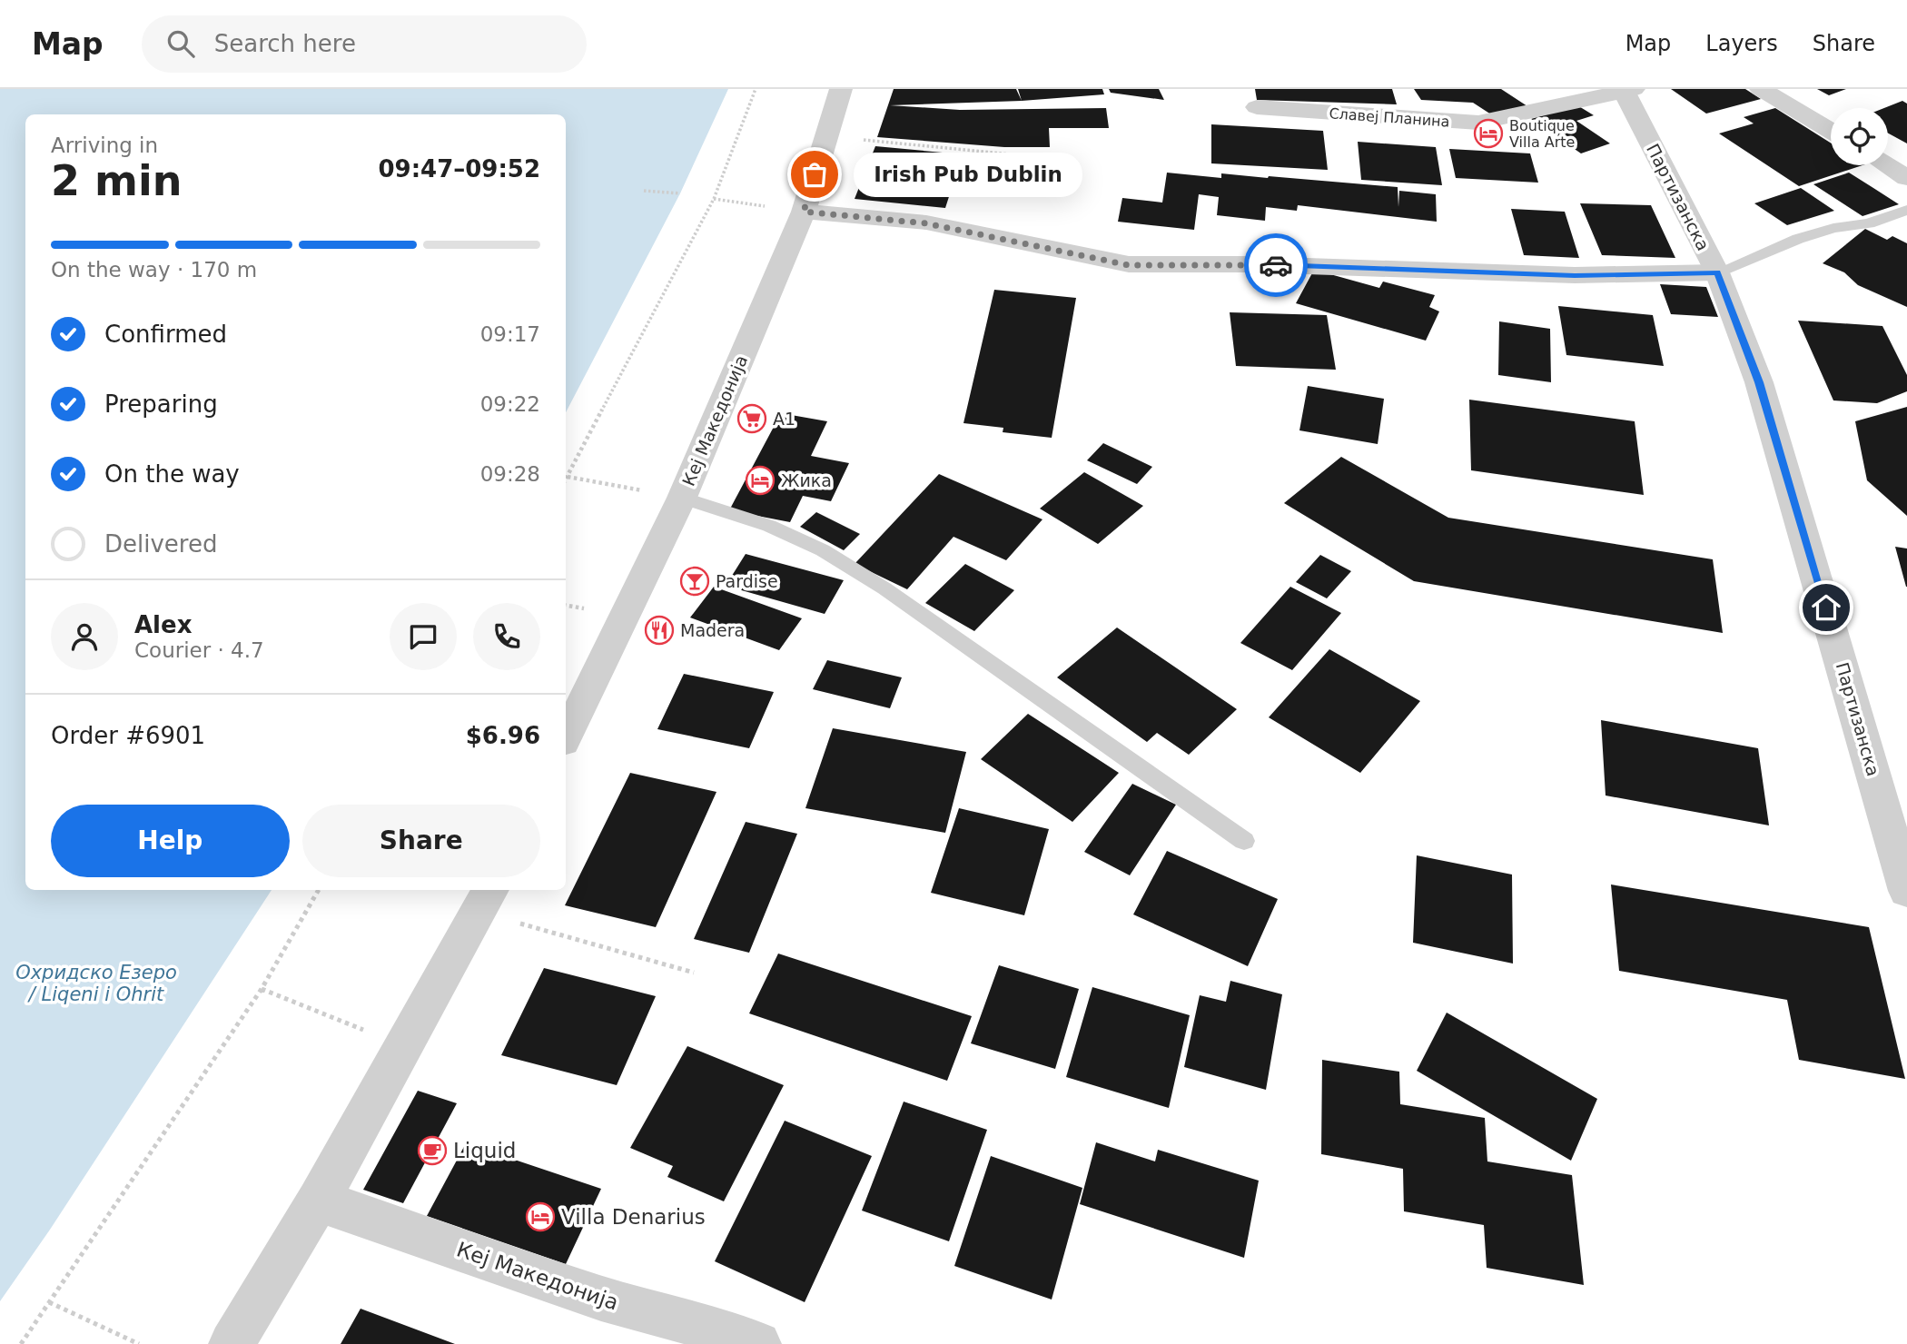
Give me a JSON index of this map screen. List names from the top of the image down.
{
  "streets": {
    "street": ["Славеј Планина", "Партизанска", "Кеј Македонија"]
  },
  "crossings": [
    ["Славеј Планина", "Партизанска"]
  ],
  "water": ["Охридско Езеро / Liqeni i Ohrit"],
  "places": {
    "hotel": ["Boutique Villa Arte", "Жика", "Villa Denarius"],
    "other": ["Irish Pub Dublin"],
    "supermarket": ["A1"],
    "bar": ["Pardise"],
    "restaurant": ["Madera"],
    "cafe": ["Liquid"]
  },
  "page": {
    "header": "Map",
    "search": "Search here",
    "nav": ["Map", "Layers", "Share"],
    "heading": ["2 min", "Arriving in", "09:47–09:52"],
    "panel": [
      "Alex",
      "Courier · 4.7",
      "Order #6901",
      "$6.96"
    ],
    "bubble": "Irish Pub Dublin",
    "bar": "On the way · 170 m",
    "list": [
      ["Confirmed", "09:17"],
      ["Preparing", "09:22"],
      ["On the way", "09:28"],
      "Delivered"
    ],
    "buttons": ["Help", "Share"]
  }
}
